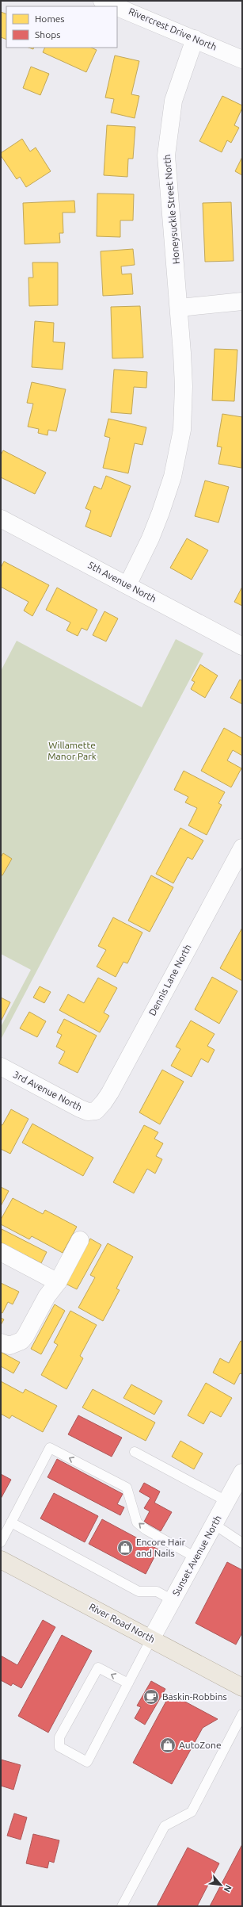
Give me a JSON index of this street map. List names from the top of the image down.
{
  "streets": {
    "main road": ["River Road North"],
    "street": [
      "Rivercrest Drive North",
      "Honeysuckle Street North",
      "5th Avenue North",
      "Dennis Lane North",
      "3rd Avenue North",
      "Sunset Avenue North"
    ]
  },
  "crossings": [
    ["Rivercrest Drive North", "Honeysuckle Street North"],
    ["Honeysuckle Street North", "5th Avenue North"],
    ["Dennis Lane North", "3rd Avenue North"],
    ["Sunset Avenue North", "River Road North"]
  ],
  "parks": ["Willamette Manor Park"],
  "places": {
    "shop": ["Encore Hair and Nails", "AutoZone"],
    "cafe": ["Baskin-Robbins"]
  },
  "legend": ["Homes", "Shops"],
  "north": "bottom right"
}
